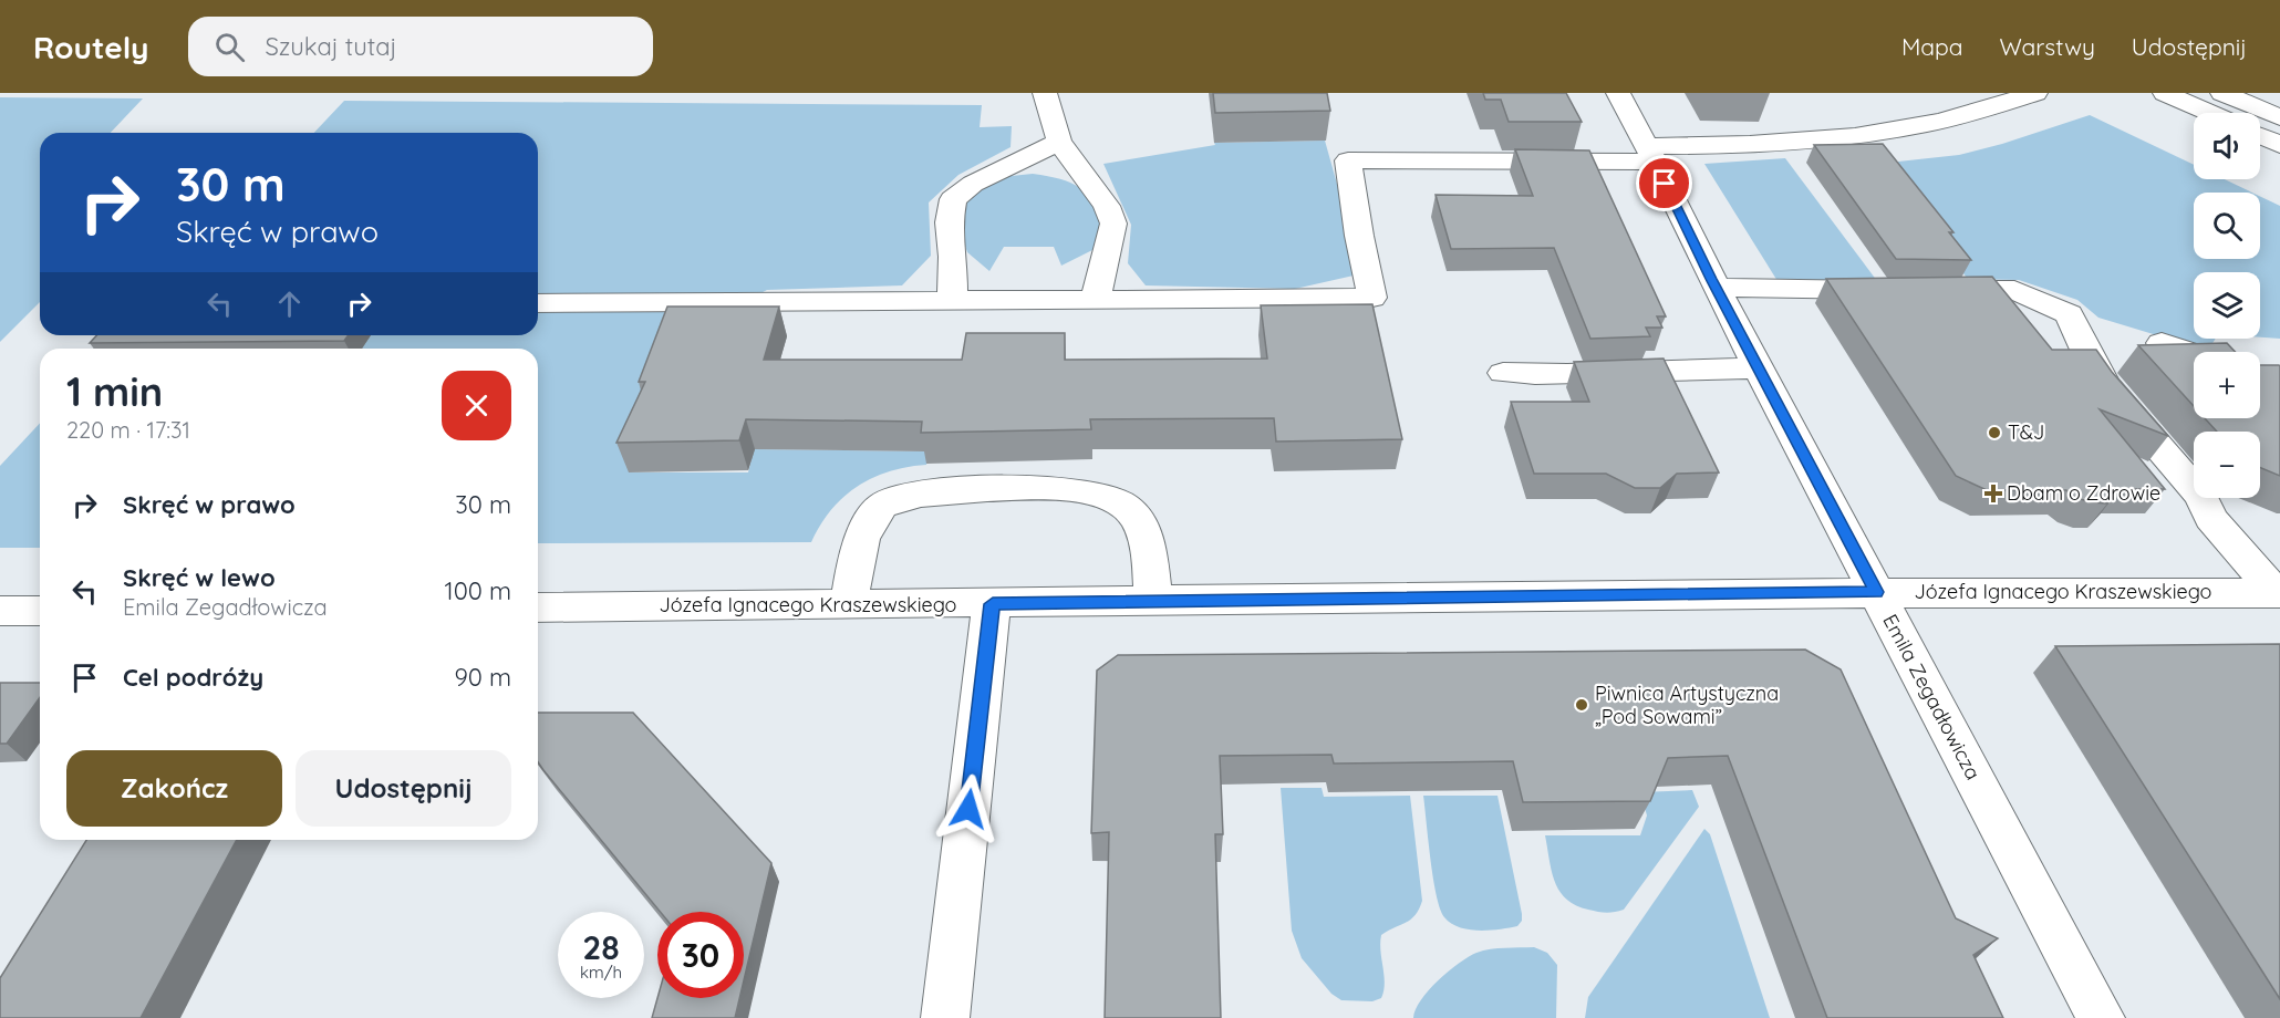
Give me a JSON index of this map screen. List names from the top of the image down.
{
  "streets": {
    "street": ["Józefa Ignacego Kraszewskiego", "Emila Zegadłowicza"]
  },
  "crossings": [
    ["Józefa Ignacego Kraszewskiego", "Emila Zegadłowicza"]
  ],
  "places": {
    "other": ["T&J", "Piwnica Artystyczna „Pod Sowami”"],
    "health": ["Dbam o Zdrowie"]
  },
  "page": {
    "header": "Routely",
    "search": "Szukaj tutaj",
    "nav": ["Mapa", "Warstwy", "Udostępnij"],
    "map_buttons": ["+", "−"],
    "turn": ["30 m", "Skręć w prawo"],
    "heading": ["1 min", "220 m · 17:31"],
    "list": [
      {
        "name": "Skręć w prawo",
        "value": "30 m"
      },
      {
        "name": "Skręć w lewo",
        "note": "Emila Zegadłowicza",
        "value": "100 m"
      },
      {
        "name": "Cel podróży",
        "value": "90 m"
      }
    ],
    "buttons": ["Zakończ", "Udostępnij"],
    "speed": "28 km/h",
    "limit": "30"
  }
}
